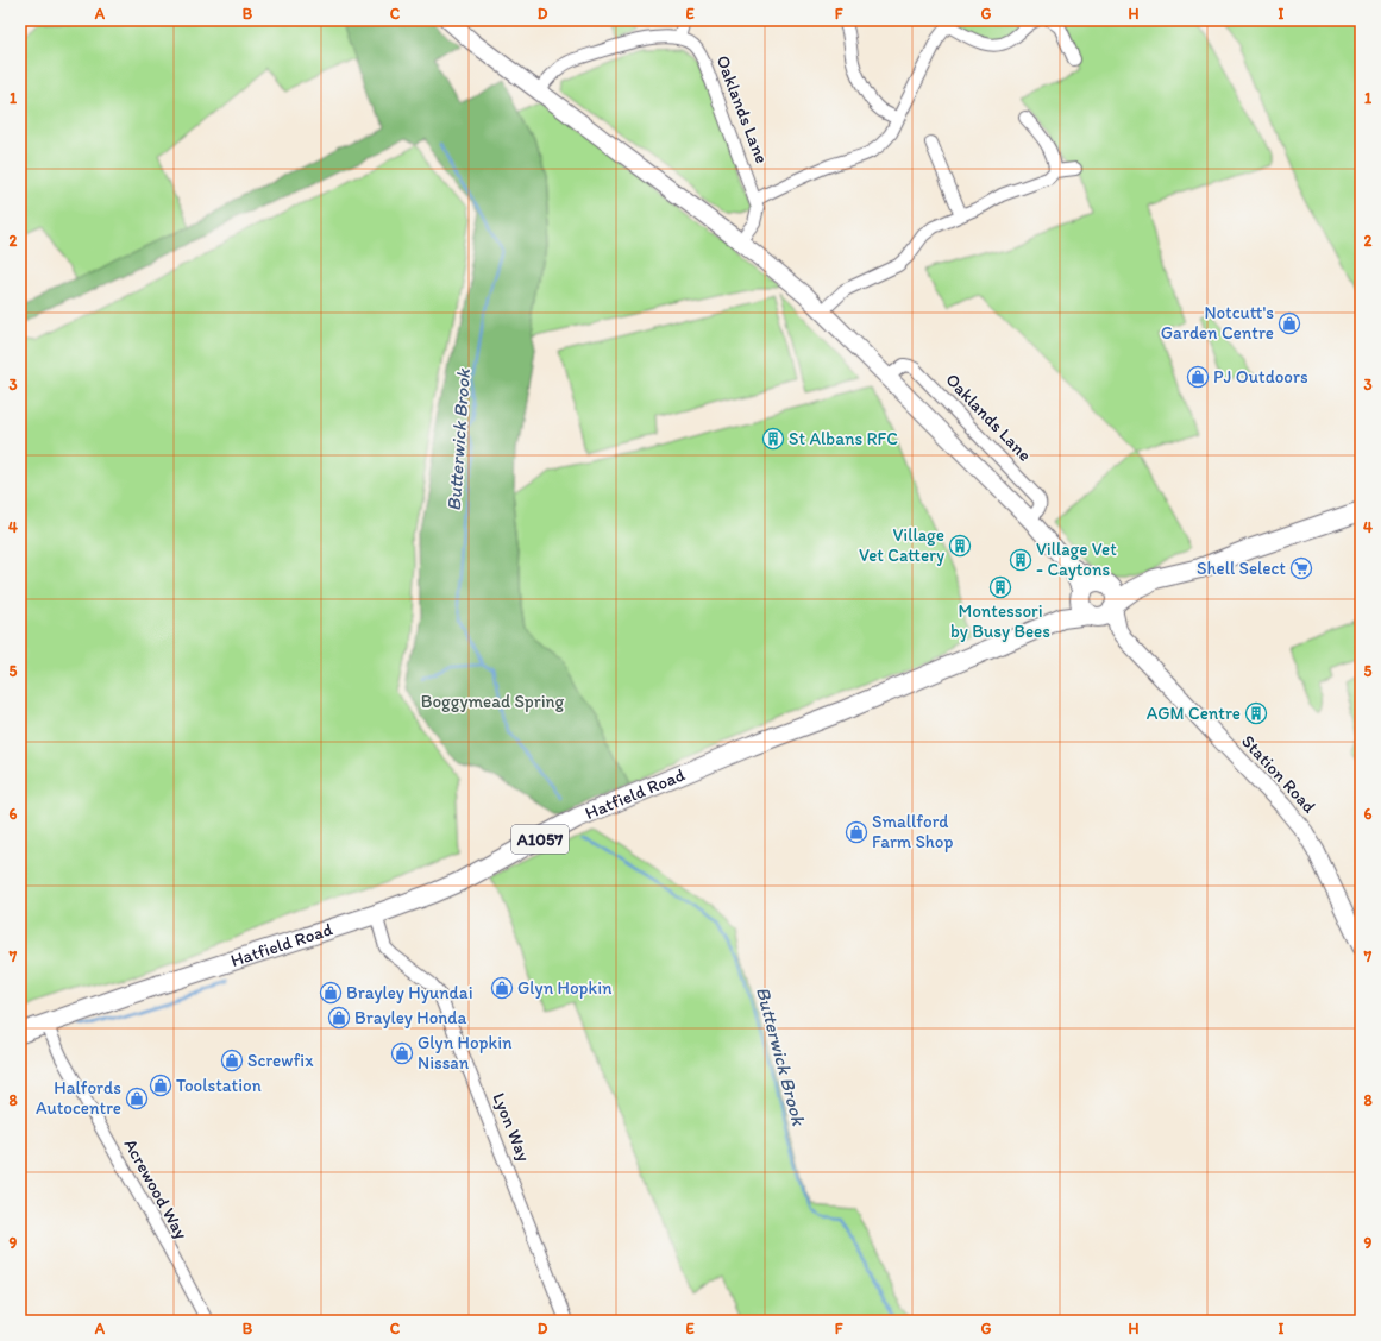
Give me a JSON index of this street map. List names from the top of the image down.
{
  "streets": {
    "main road": ["Hatfield Road", "A1057"],
    "street": [
      "Oaklands Lane",
      "Station Road",
      "Lyon Way",
      "Acrewood Way"
    ]
  },
  "crossings": [
    ["Station Road", "Hatfield Road"],
    ["Hatfield Road", "Lyon Way"],
    ["Hatfield Road", "Acrewood Way"]
  ],
  "water": ["Butterwick Brook"],
  "parks": ["Boggymead Spring"],
  "places": {
    "shop": [
      "Notcutt's Garden Centre",
      "PJ Outdoors",
      "Smallford Farm Shop",
      "Glyn Hopkin",
      "Brayley Hyundai",
      "Brayley Honda",
      "Glyn Hopkin Nissan",
      "Screwfix",
      "Toolstation",
      "Halfords Autocentre"
    ],
    "building": [
      "St Albans RFC",
      "Village Vet Cattery",
      "Village Vet - Caytons",
      "Montessori by Busy Bees",
      "AGM Centre"
    ],
    "supermarket": ["Shell Select"]
  },
  "grid": {
    "columns": [
      "A",
      "B",
      "C",
      "D",
      "E",
      "F",
      "G",
      "H",
      "I"
    ],
    "rows": [
      "1",
      "2",
      "3",
      "4",
      "5",
      "6",
      "7",
      "8",
      "9"
    ]
  }
}
